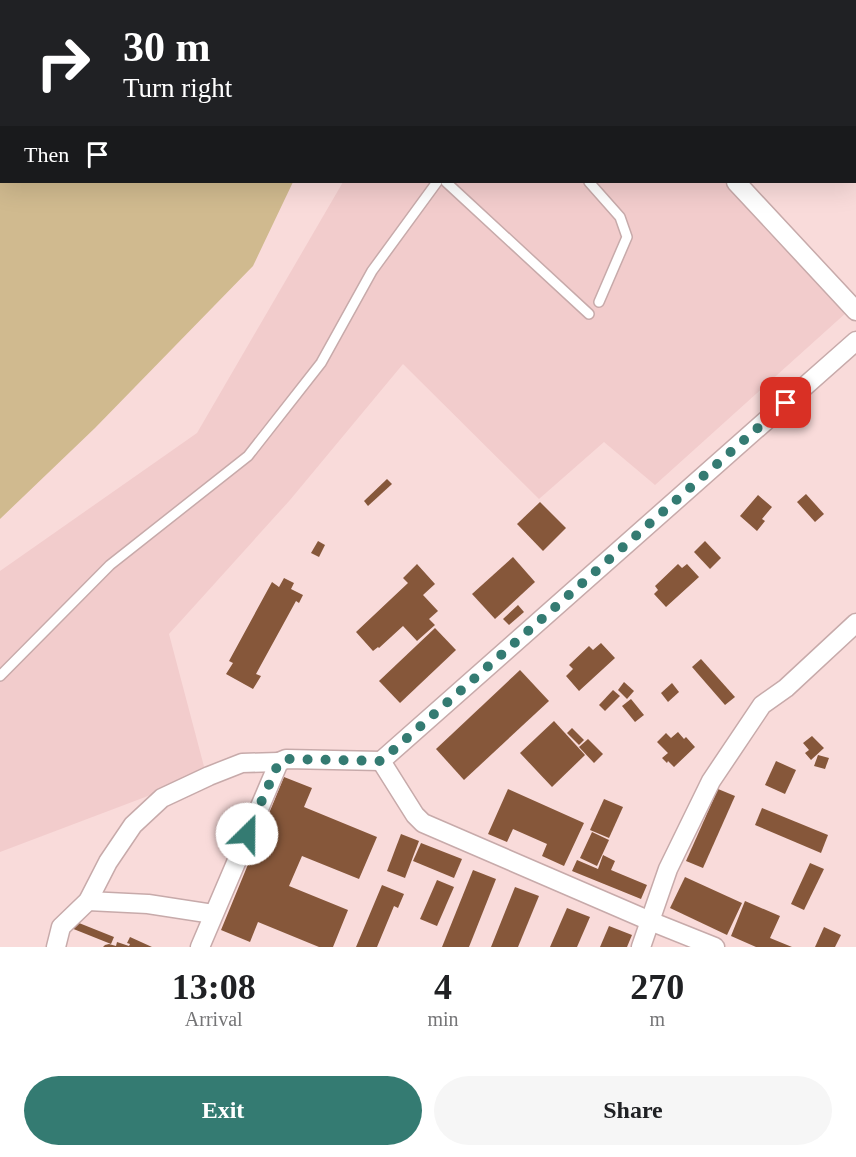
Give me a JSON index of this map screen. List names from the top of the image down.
{
  "page": {
    "turn": ["30 m", "Turn right"],
    "then": "Then",
    "eta": [
      "13:08",
      "Arrival",
      "4",
      "min",
      "270",
      "m"
    ],
    "buttons": ["Exit", "Share"]
  }
}
